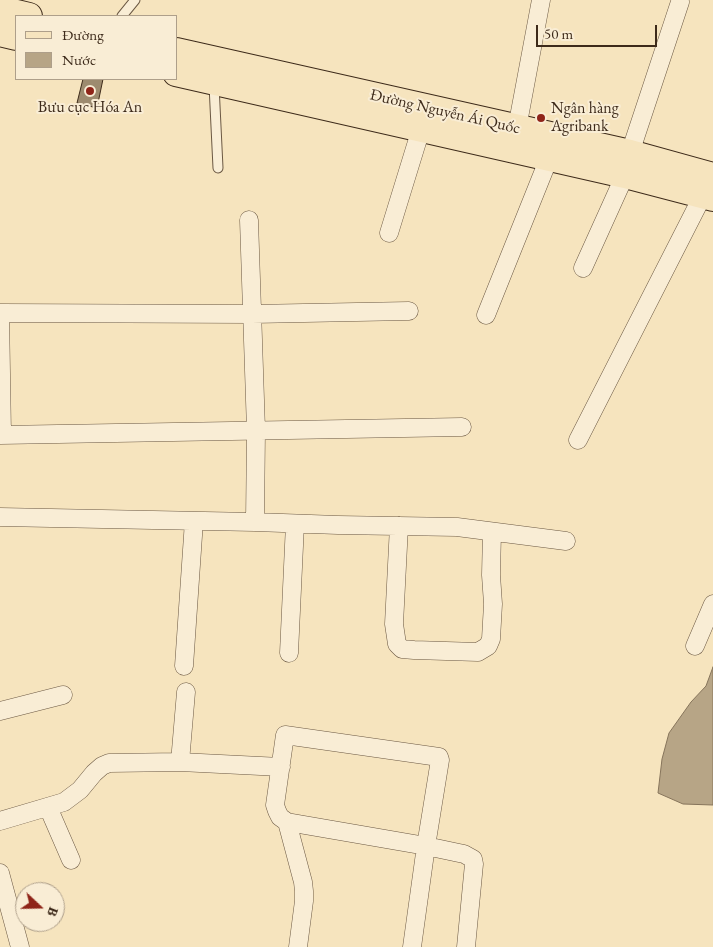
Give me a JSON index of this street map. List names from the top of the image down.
{
  "streets": {
    "main road": ["Đường Nguyễn Ái Quốc"]
  },
  "places": ["Bưu cục Hóa An", "Ngân hàng Agribank"],
  "legend": ["Đường", "Nước"],
  "scale_bar": "50 m",
  "north": "right"
}
